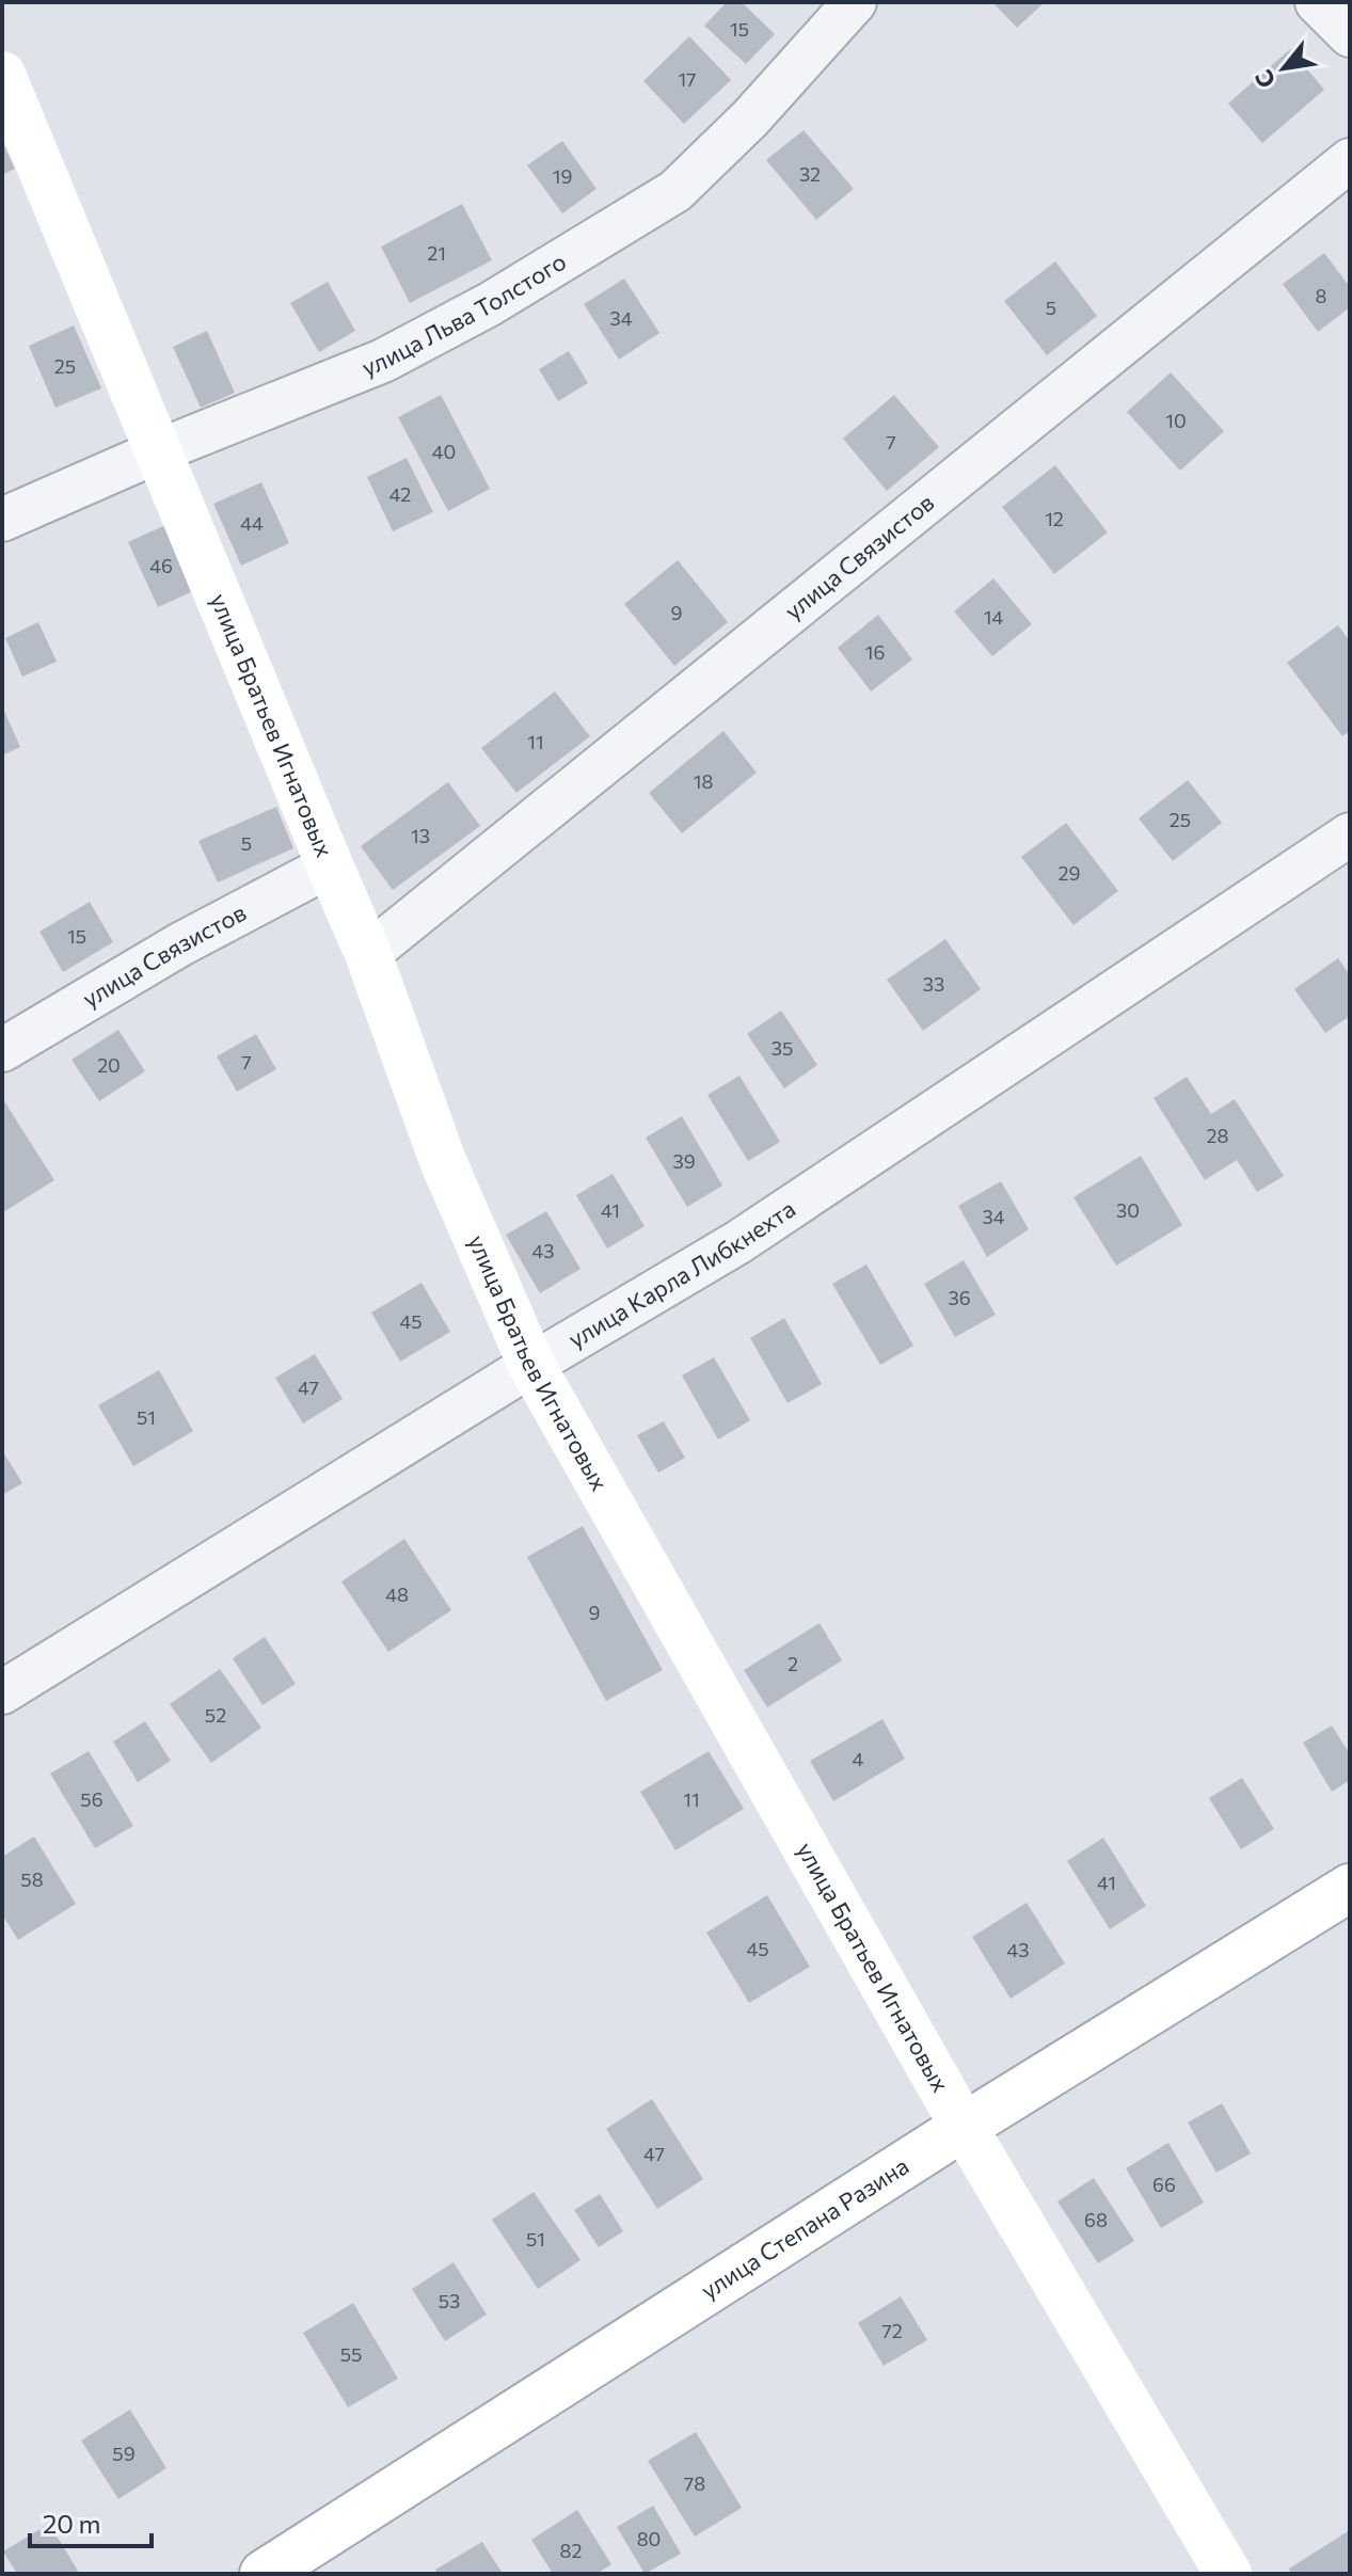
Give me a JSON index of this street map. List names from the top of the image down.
{
  "streets": {
    "street": [
      "улица Льва Толстого",
      "улица Связистов",
      "улица Братьев Игнатовых",
      "улица Карла Либкнехта",
      "улица Степана Разина"
    ]
  },
  "crossings": [
    ["улица Льва Толстого", "улица Братьев Игнатовых"],
    ["улица Связистов", "улица Братьев Игнатовых"],
    ["улица Братьев Игнатовых", "улица Карла Либкнехта"],
    ["улица Братьев Игнатовых", "улица Степана Разина"]
  ],
  "house_numbers": [
    "15",
    "17",
    "32",
    "19",
    "21",
    "8",
    "5",
    "34",
    "25",
    "10",
    "7",
    "40",
    "42",
    "12",
    "44",
    "46",
    "9",
    "14",
    "16",
    "11",
    "18",
    "25",
    "13",
    "5",
    "29",
    "15",
    "33",
    "35",
    "7",
    "20",
    "28",
    "39",
    "41",
    "30",
    "34",
    "43",
    "36",
    "45",
    "47",
    "51",
    "48",
    "9",
    "2",
    "52",
    "4",
    "56",
    "11",
    "58",
    "41",
    "45",
    "43",
    "47",
    "66",
    "68",
    "51",
    "53",
    "72",
    "55",
    "59",
    "78",
    "80",
    "82"
  ],
  "scale_bar": "20 m",
  "north": "bottom left"
}
